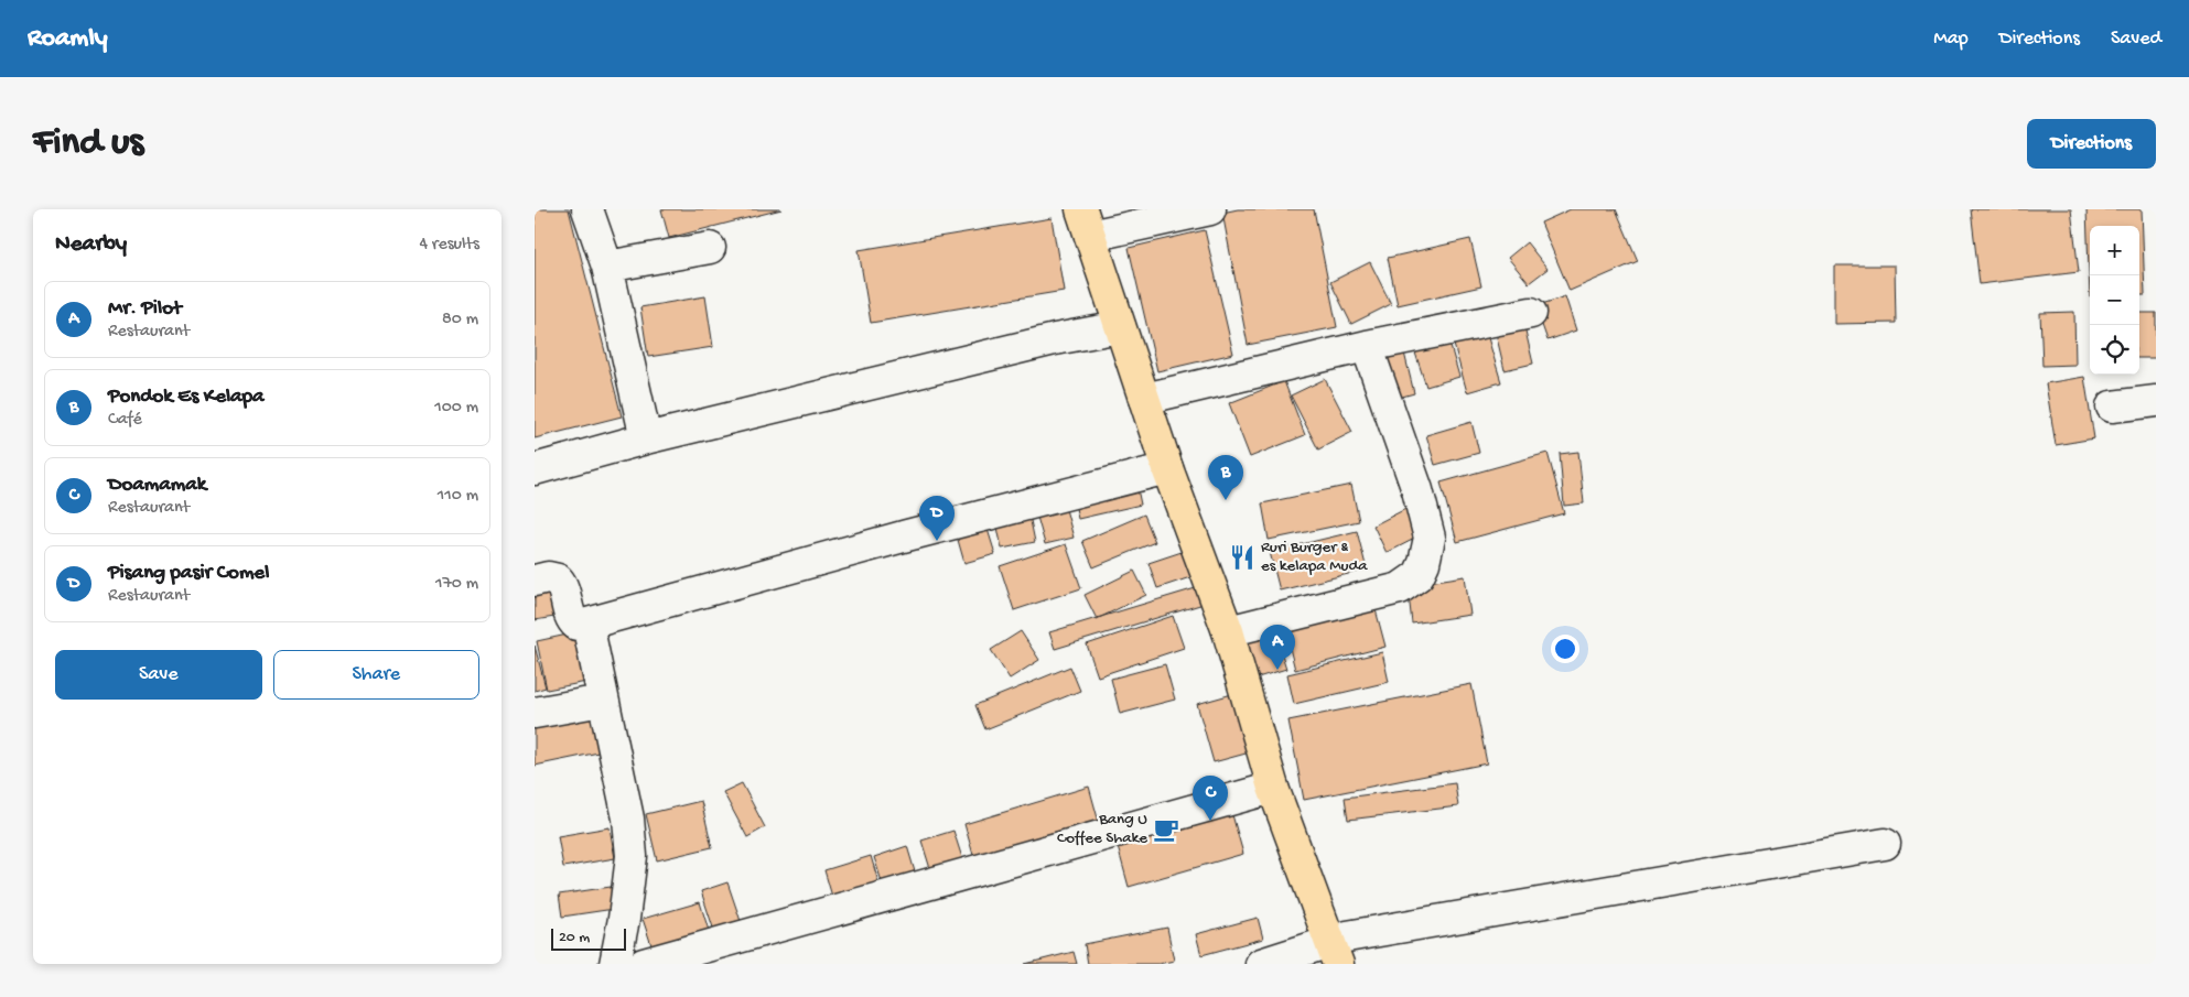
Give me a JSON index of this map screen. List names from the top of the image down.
{
  "places": {
    "restaurant": ["Ruri Burger & es kelapa Muda"],
    "cafe": ["Bang U Coffee Shake"]
  },
  "scale_bar": "20 m",
  "page": {
    "header": "Roamly",
    "nav": ["Map", "Directions", "Saved"],
    "buttons": [
      "Directions",
      ["Save", "Share"]
    ],
    "title": "Find us",
    "heading": ["Nearby", "4 results"],
    "map_buttons": ["+", "−"],
    "list": [
      {
        "mark": "A",
        "name": "Mr. Pilot",
        "note": "Restaurant",
        "value": "80 m"
      },
      {
        "mark": "B",
        "name": "Pondok Es Kelapa",
        "note": "Café",
        "value": "100 m"
      },
      {
        "mark": "C",
        "name": "Doamamak",
        "note": "Restaurant",
        "value": "110 m"
      },
      {
        "mark": "D",
        "name": "Pisang pasir Comel",
        "note": "Restaurant",
        "value": "170 m"
      }
    ],
    "pins": [
      "B",
      "D",
      "A",
      "C"
    ],
    "scale": "20 m"
  }
}
